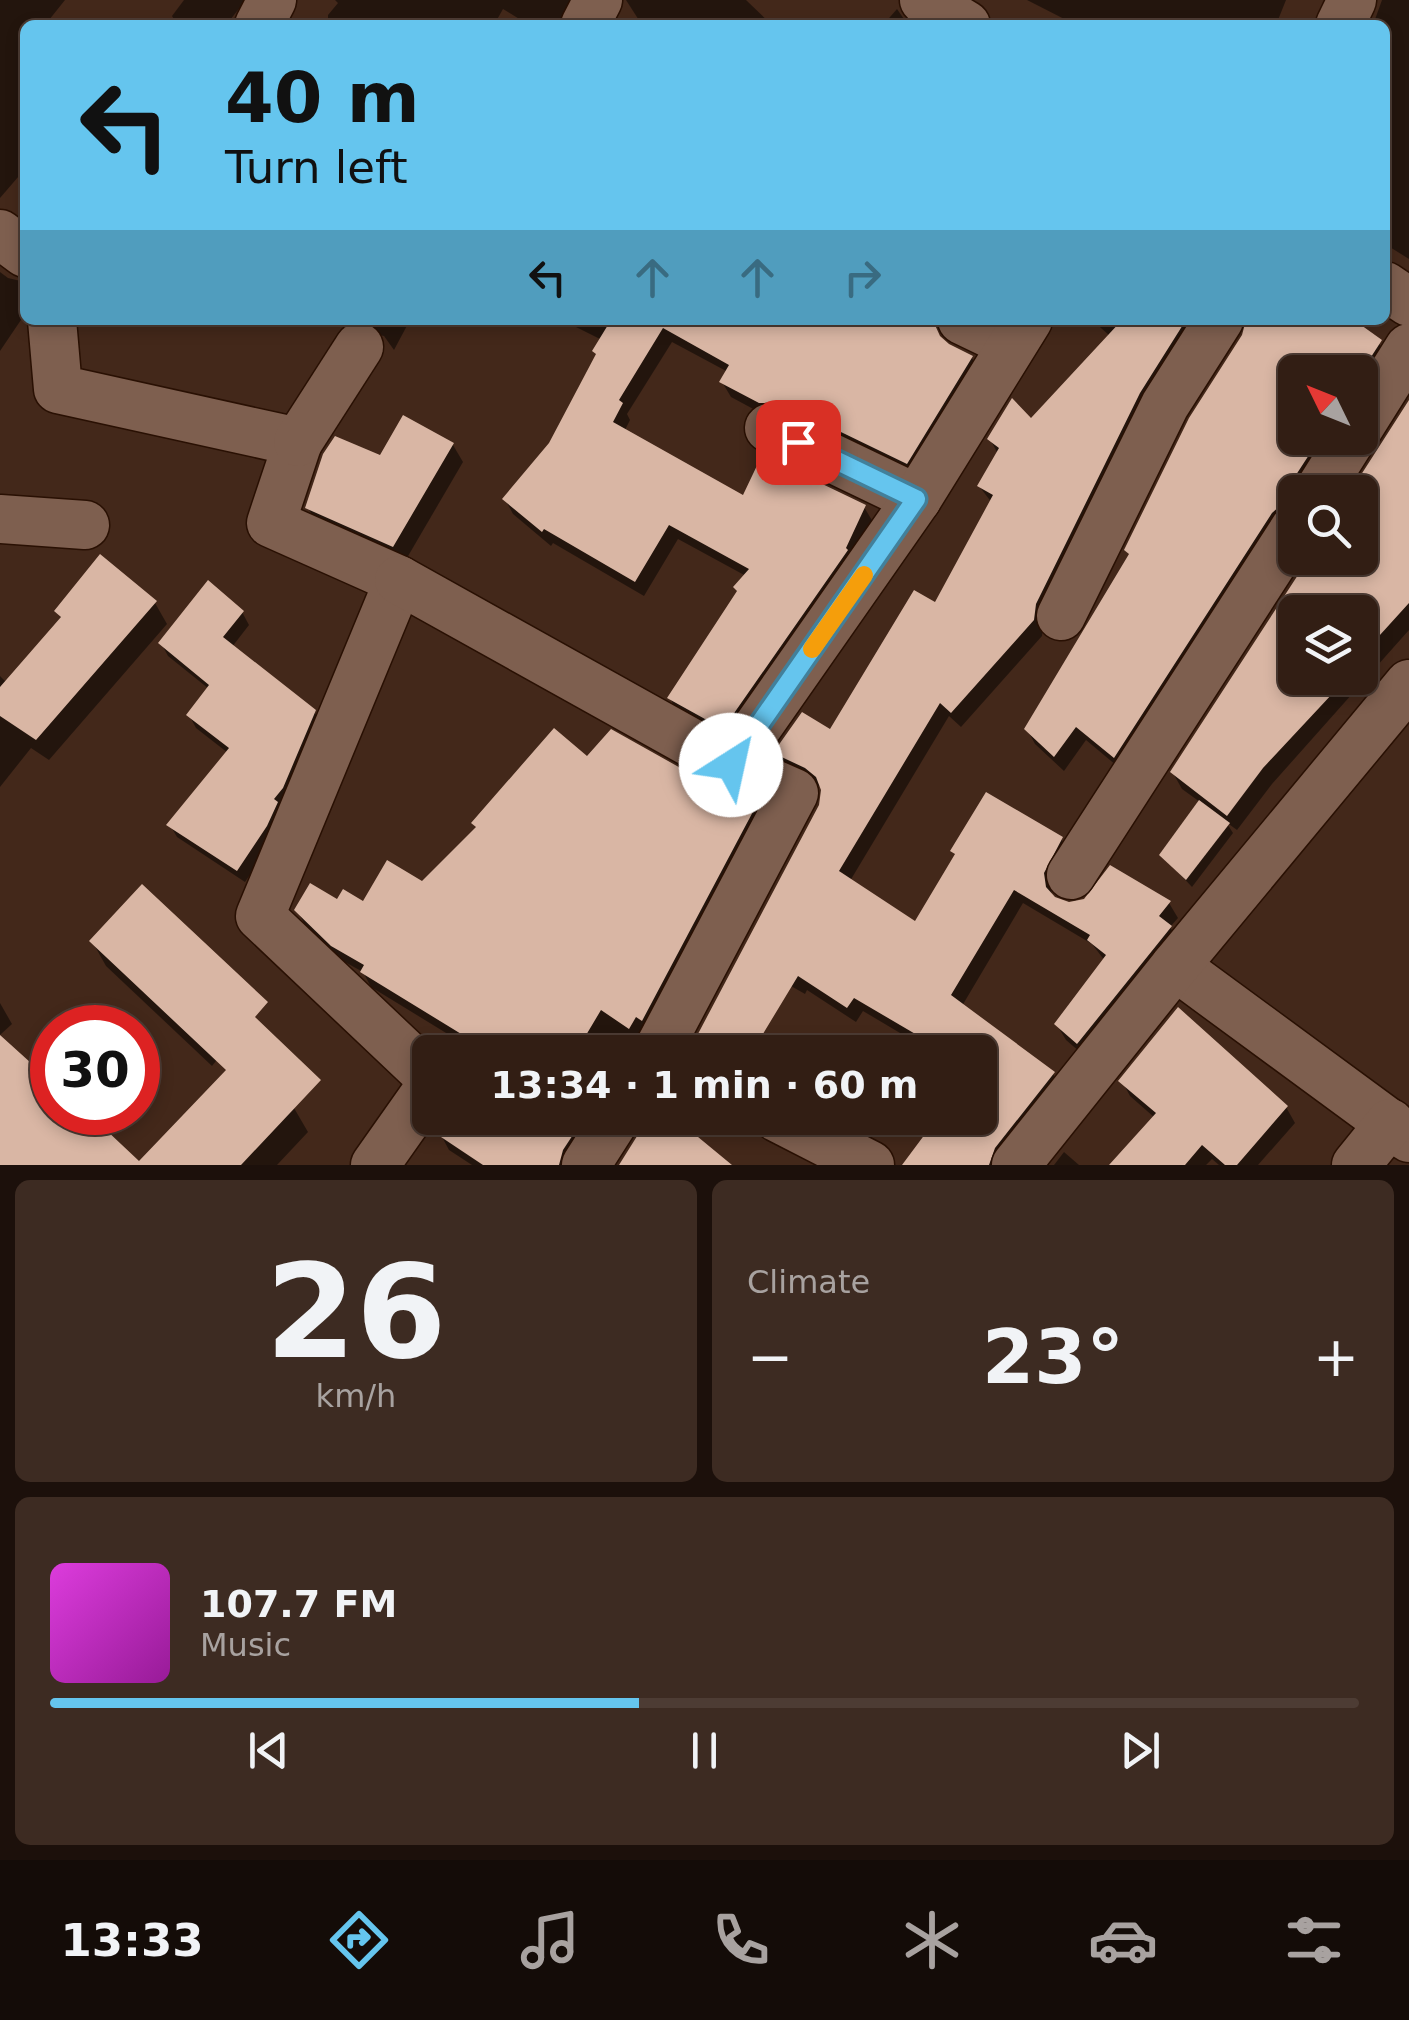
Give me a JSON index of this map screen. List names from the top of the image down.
{
  "north": "top left",
  "page": {
    "turn": ["40 m", "Turn left"],
    "limit": "30",
    "trip": "13:34 · 1 min · 60 m",
    "tile": [
      ["26", "km/h"],
      "Climate"
    ],
    "heat": ["−", "23°", "+"],
    "song": ["107.7 FM", "Music"],
    "tabs": "13:33"
  }
}
